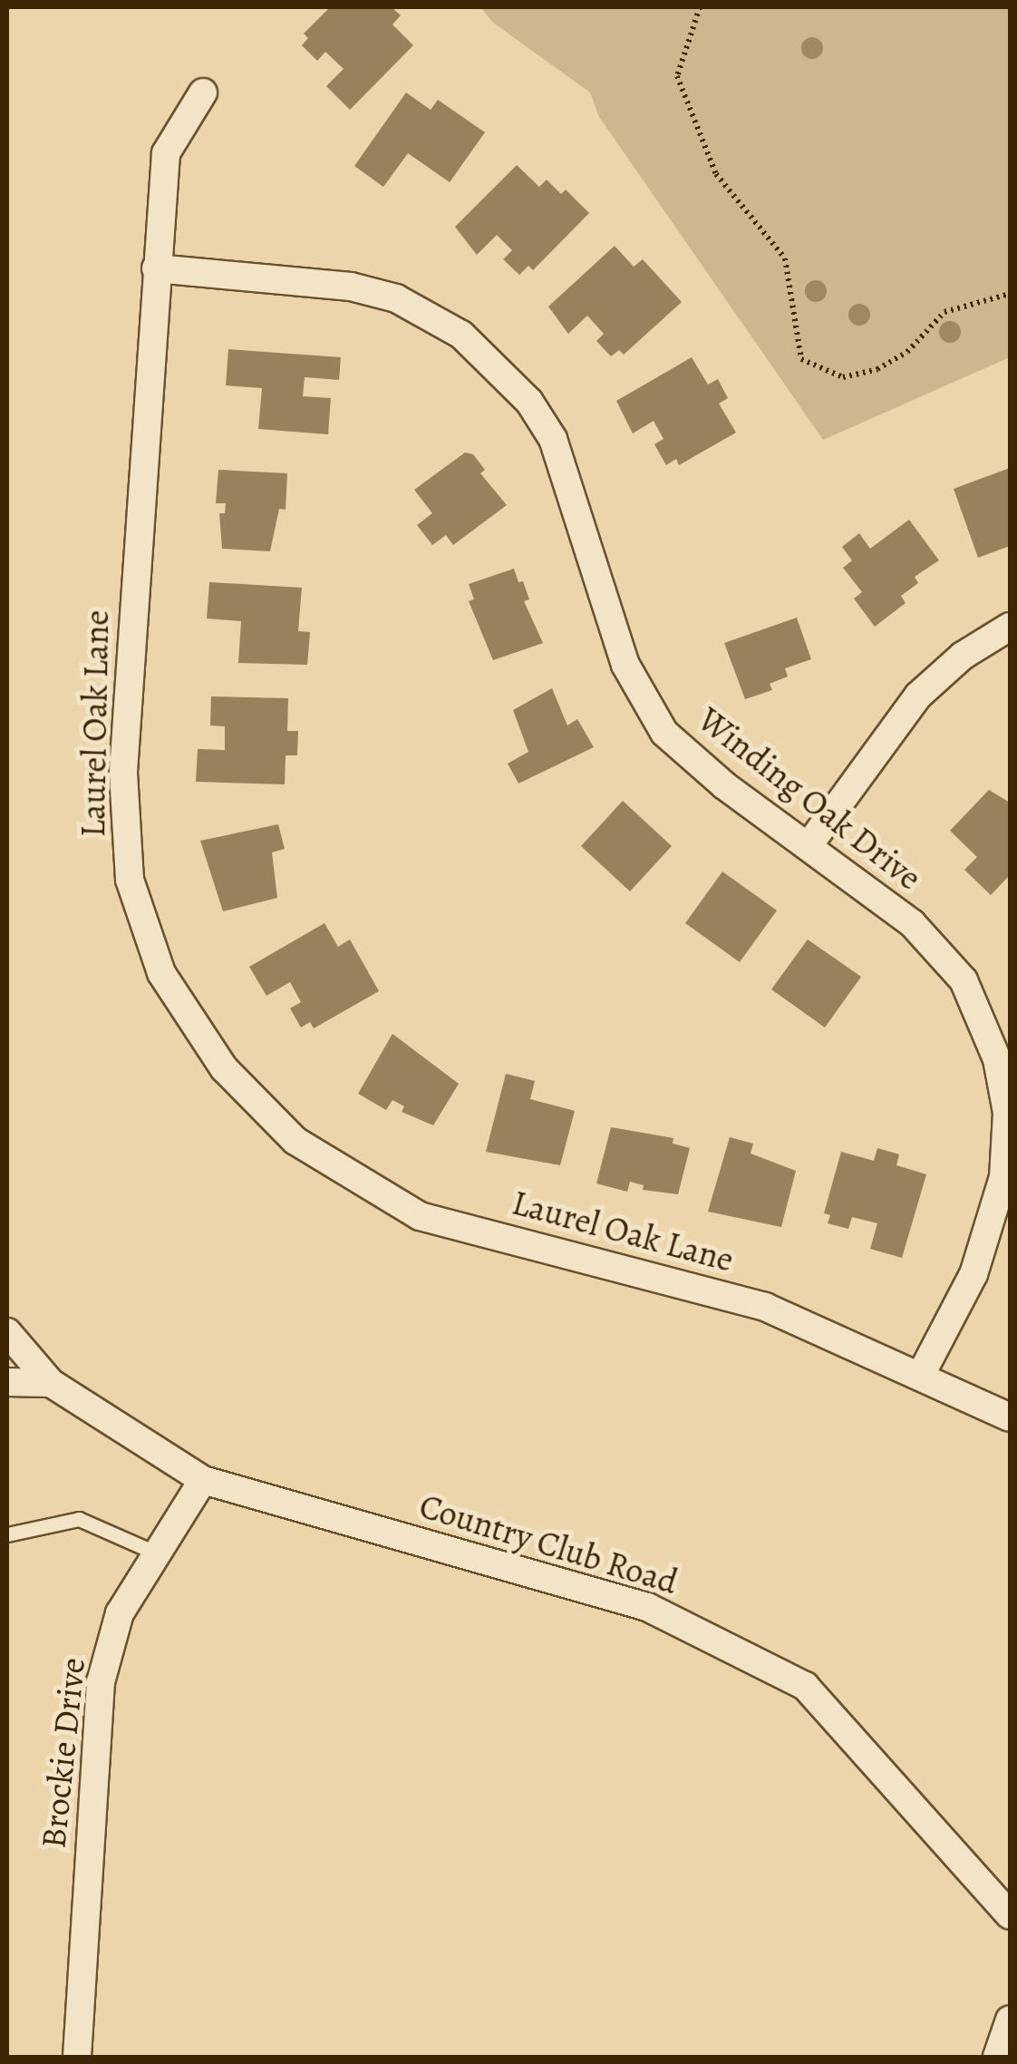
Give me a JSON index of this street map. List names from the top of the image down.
{
  "streets": {
    "street": [
      "Laurel Oak Lane",
      "Winding Oak Drive",
      "Country Club Road",
      "Brockie Drive"
    ]
  },
  "crossings": [
    ["Laurel Oak Lane", "Winding Oak Drive"],
    ["Country Club Road", "Brockie Drive"]
  ]
}
